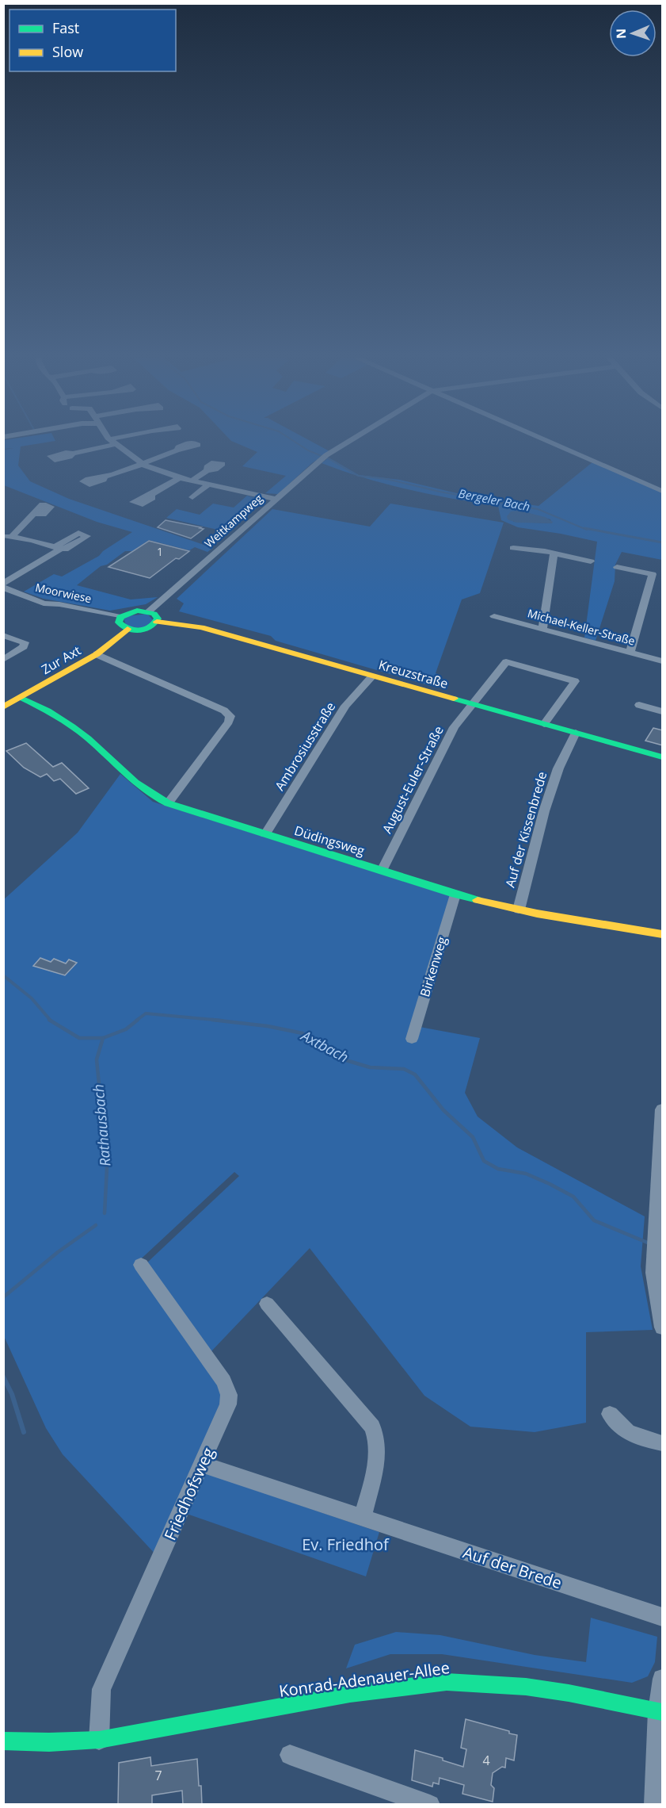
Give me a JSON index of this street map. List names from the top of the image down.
{
  "streets": {
    "street": [
      "Weitkampweg",
      "Moorwiese",
      "Michael-Keller-Straße",
      "Zur Axt",
      "Kreuzstraße",
      "Ambrosiusstraße",
      "August-Euler-Straße",
      "Auf der Kissenbrede",
      "Düdingsweg",
      "Birkenweg",
      "Friedhofsweg",
      "Auf der Brede",
      "Konrad-Adenauer-Allee"
    ]
  },
  "crossings": [
    ["Zur Axt", "Düdingsweg"],
    ["Kreuzstraße", "Ambrosiusstraße"],
    ["Kreuzstraße", "August-Euler-Straße"],
    ["Kreuzstraße", "Auf der Kissenbrede"],
    ["Ambrosiusstraße", "Düdingsweg"],
    ["August-Euler-Straße", "Düdingsweg"],
    ["Auf der Kissenbrede", "Düdingsweg"],
    ["Düdingsweg", "Birkenweg"],
    ["Friedhofsweg", "Auf der Brede"],
    ["Friedhofsweg", "Konrad-Adenauer-Allee"]
  ],
  "water": ["Bergeler Bach", "Axtbach", "Rathausbach"],
  "parks": ["Ev. Friedhof"],
  "house_numbers": ["1", "4", "7"],
  "legend": ["Fast", "Slow"],
  "north": "left"
}
